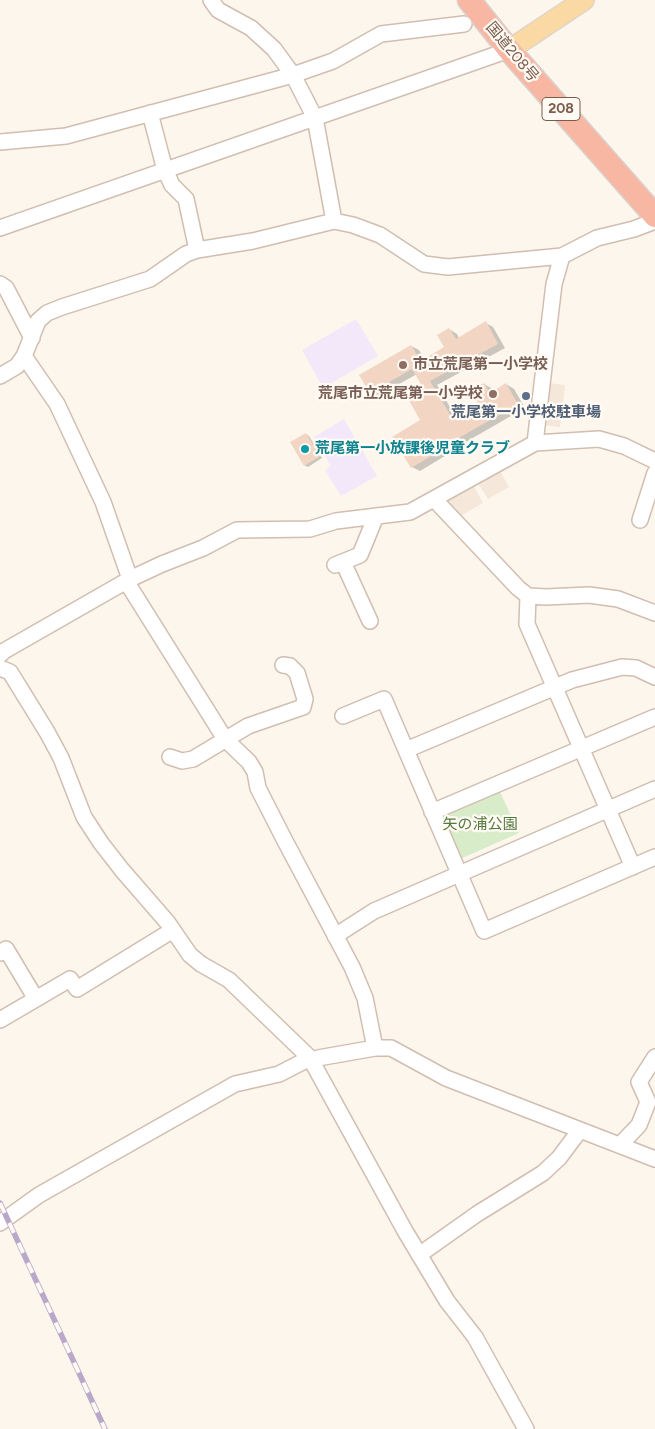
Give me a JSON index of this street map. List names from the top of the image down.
{
  "streets": {
    "highway": ["国道208号", "208"]
  },
  "parks": ["矢の浦公園"],
  "places": [
    "市立荒尾第一小学校",
    "荒尾市立荒尾第一小学校",
    "荒尾第一小学校駐車場",
    "荒尾第一小放課後児童クラブ"
  ]
}
